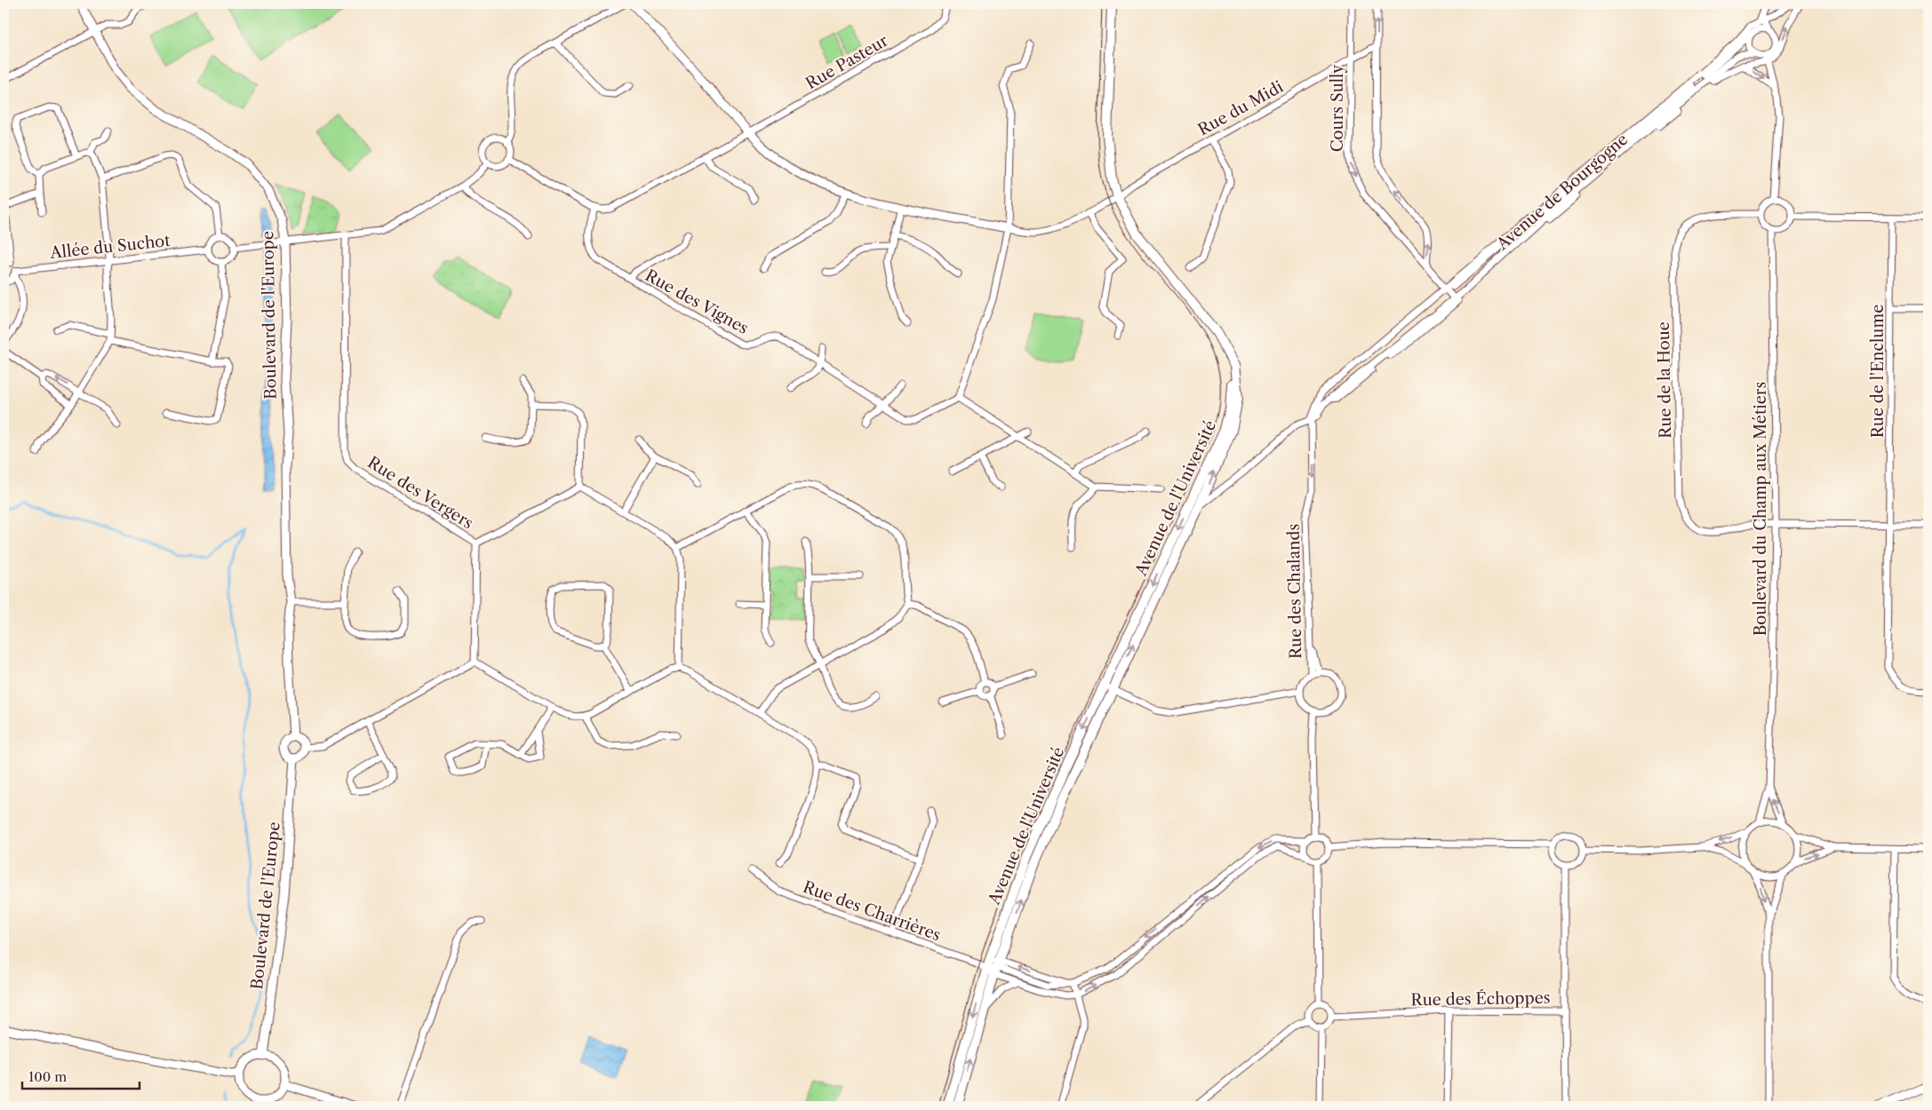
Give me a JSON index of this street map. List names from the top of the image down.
{
  "streets": {
    "main road": ["Avenue de l'Université"],
    "street": [
      "Rue Pasteur",
      "Rue du Midi",
      "Cours Sully",
      "Avenue de Bourgogne",
      "Allée du Suchot",
      "Rue des Vignes",
      "Boulevard de l'Europe",
      "Rue de l'Enclume",
      "Rue de la Houe",
      "Rue des Vergers",
      "Boulevard du Champ aux Métiers",
      "Rue des Chalands",
      "Rue des Charrières",
      "Rue des Échoppes"
    ]
  },
  "crossings": [
    ["Rue Pasteur", "Rue des Vignes"],
    ["Rue du Midi", "Cours Sully"],
    ["Cours Sully", "Avenue de Bourgogne"],
    ["Avenue de Bourgogne", "Rue des Chalands"],
    ["Rue de l'Enclume", "Rue de la Houe"],
    ["Rue de la Houe", "Boulevard du Champ aux Métiers"],
    ["Avenue de l'Université", "Rue des Charrières"]
  ],
  "one_way": ["Rue des Chalands"],
  "scale_bar": "100 m"
}
